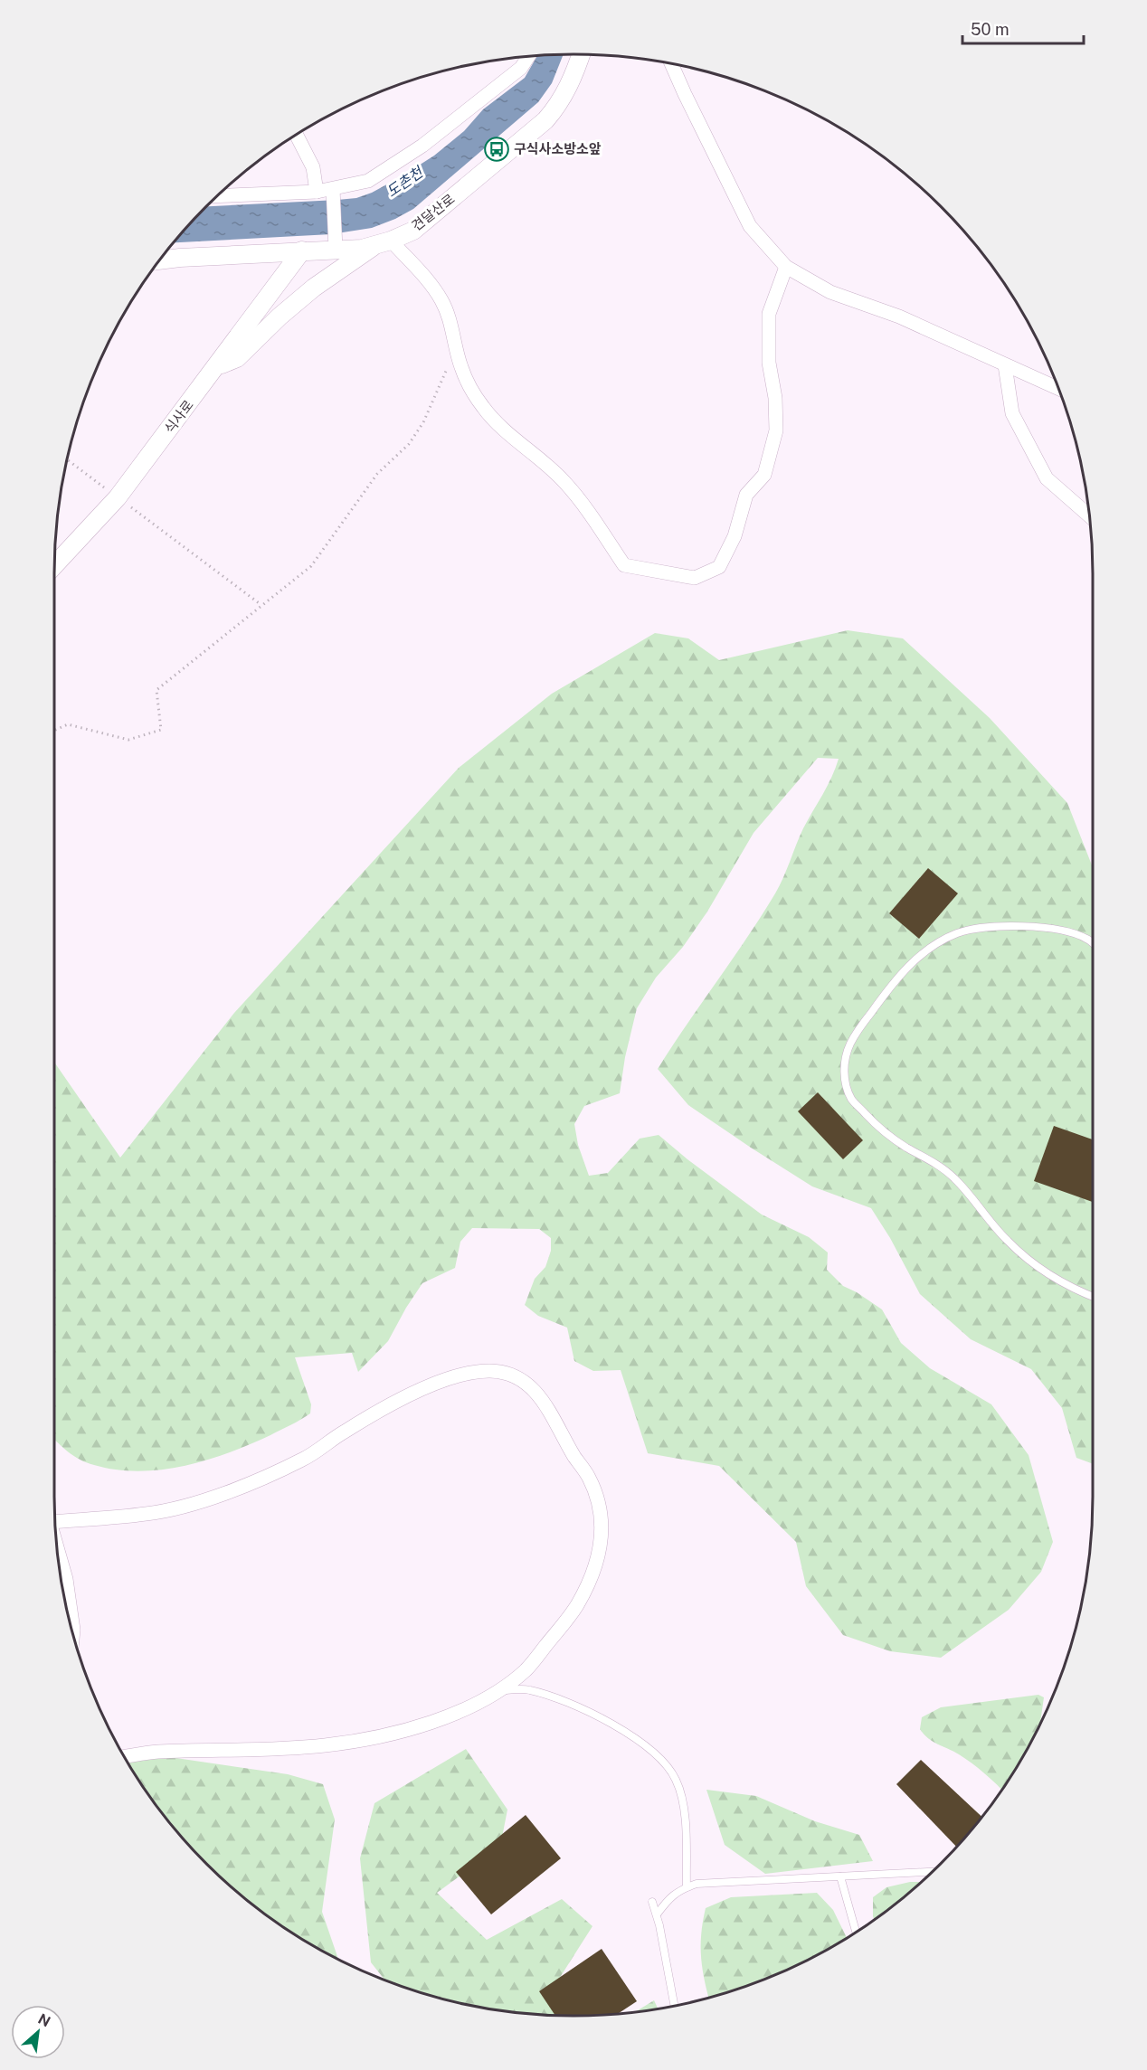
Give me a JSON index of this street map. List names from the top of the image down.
{
  "streets": {
    "street": ["견달산로", "식사로"]
  },
  "crossings": [
    ["견달산로", "식사로"]
  ],
  "water": ["도촌천"],
  "places": {
    "bus stop": ["구식사소방소앞"]
  },
  "scale_bar": "50 m",
  "north": "top right"
}
